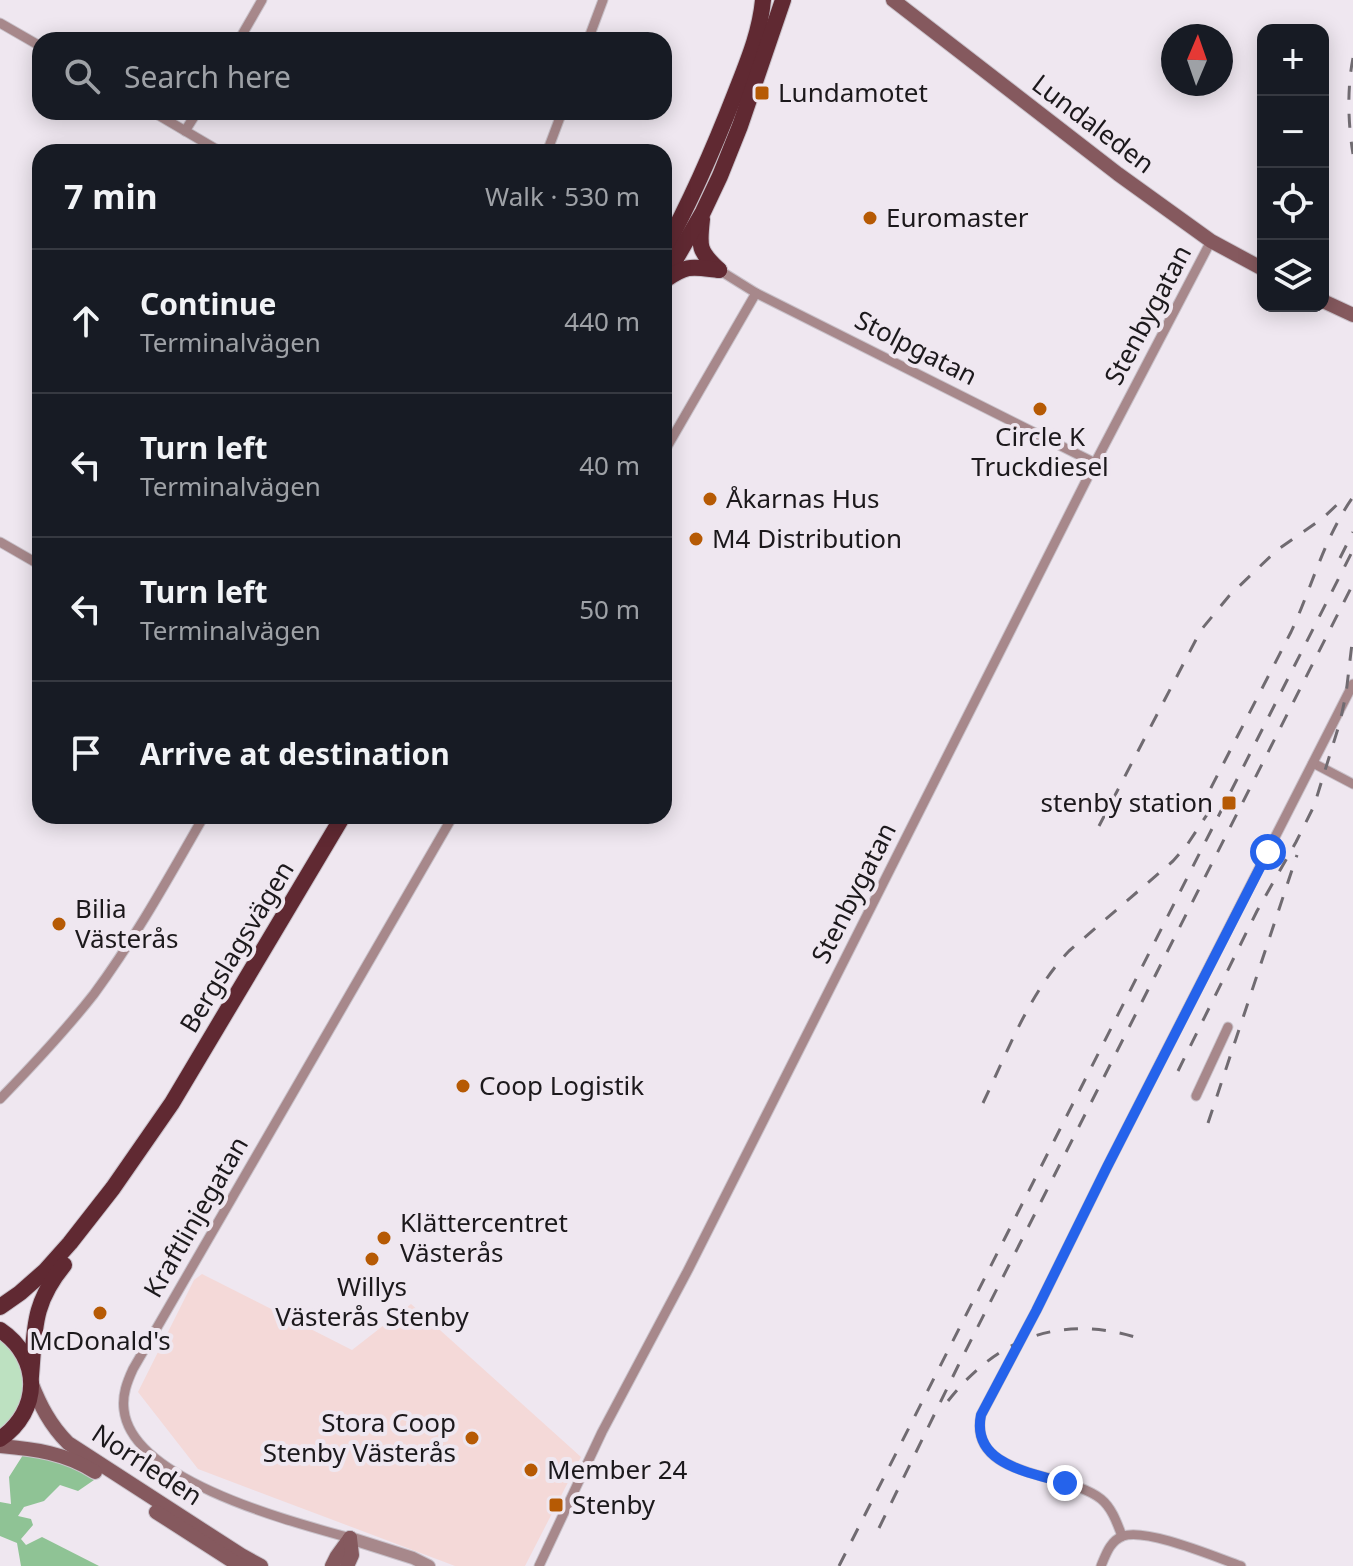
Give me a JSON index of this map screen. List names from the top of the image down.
{
  "streets": {
    "highway": ["Bergslagsvägen"],
    "main road": ["Lundaleden", "Norrleden"],
    "street": ["Stenbygatan", "Stolpgatan", "Kraftlinjegatan"]
  },
  "crossings": [
    ["Lundaleden", "Stenbygatan"],
    ["Stenbygatan", "Stolpgatan"],
    ["Bergslagsvägen", "Norrleden"]
  ],
  "places": {
    "transit": ["Lundamotet", "stenby station", "Stenby"],
    "other": [
      "Euromaster",
      "Circle K Truckdiesel",
      "Åkarnas Hus",
      "M4 Distribution",
      "Bilia Västerås",
      "Coop Logistik",
      "Klättercentret Västerås",
      "Willys Västerås Stenby",
      "McDonald's",
      "Stora Coop Stenby Västerås",
      "Member 24"
    ]
  },
  "north": "top",
  "page": {
    "map_buttons": ["+", "−"],
    "search": "Search here",
    "heading": ["7 min", "Walk · 530 m"],
    "list": [
      ["Continue", "Terminalvägen", "440 m"],
      ["Turn left", "Terminalvägen", "40 m"],
      ["Turn left", "Terminalvägen", "50 m"],
      "Arrive at destination"
    ]
  }
}
